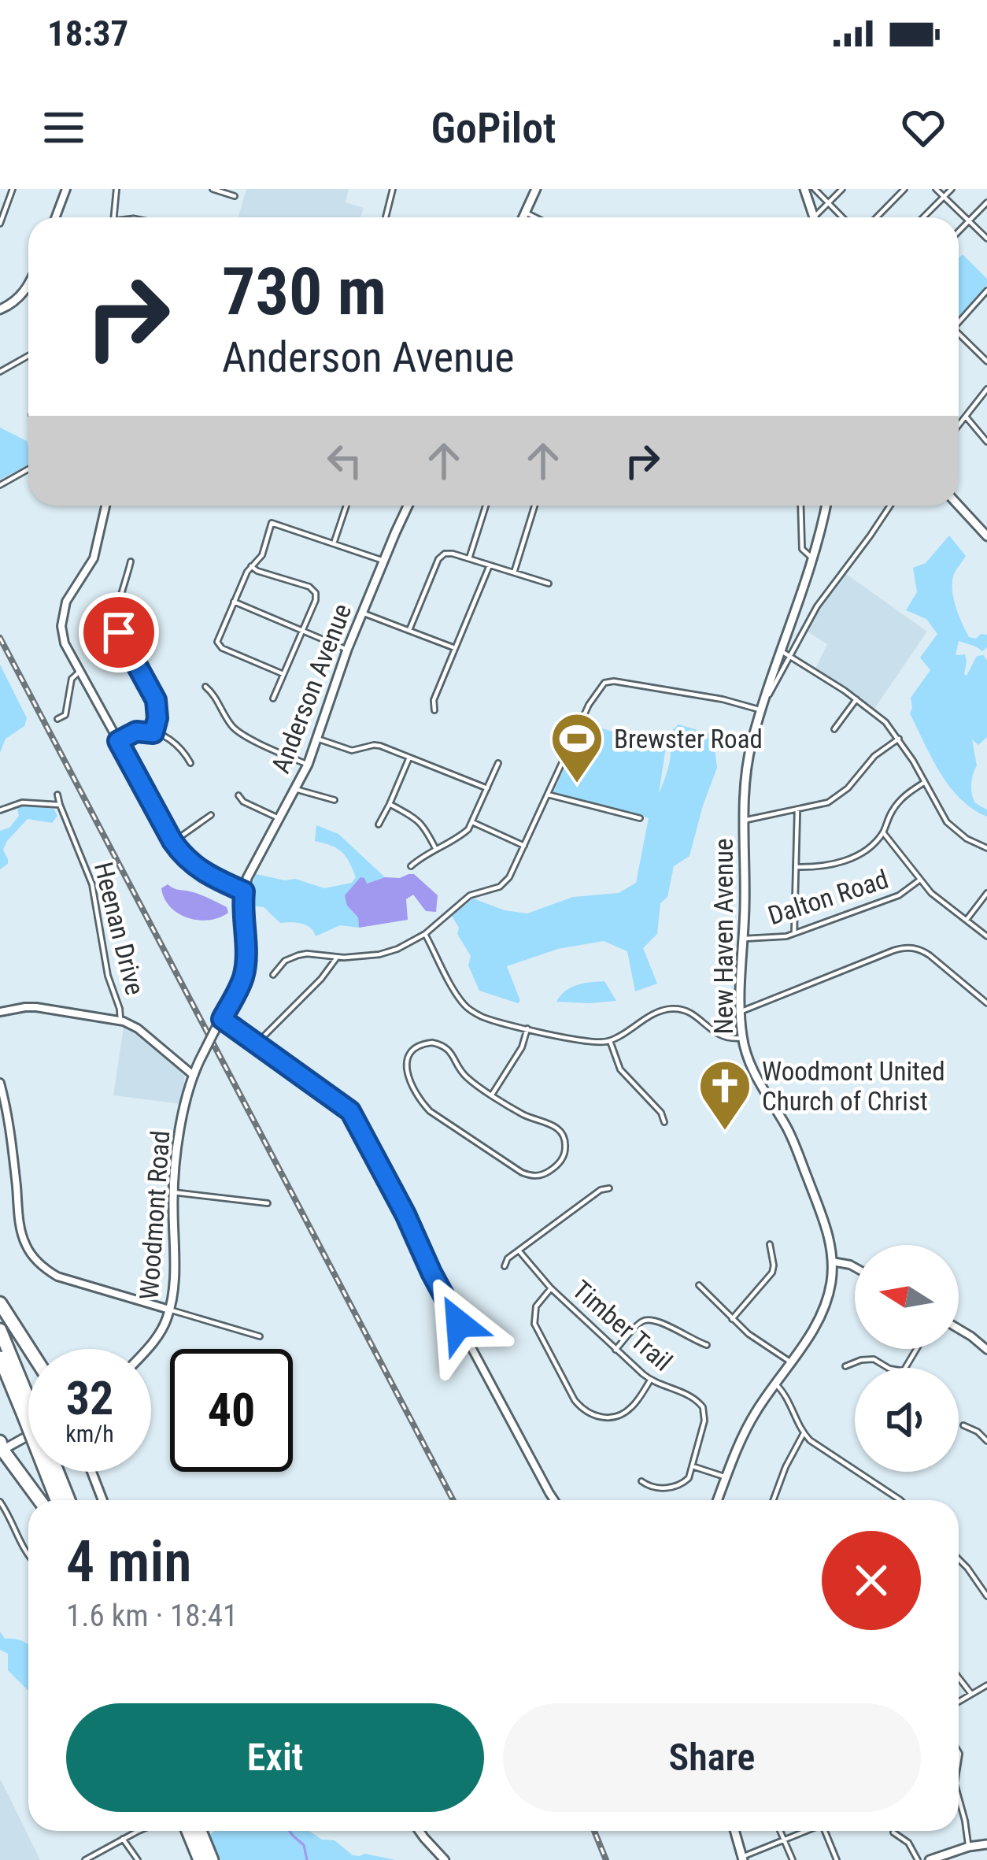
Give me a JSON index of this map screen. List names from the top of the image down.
{
  "streets": {
    "main road": ["Anderson Avenue", "New Haven Avenue", "Woodmont Road"],
    "street": ["Dalton Road", "Heenan Drive", "Timber Trail"]
  },
  "crossings": [
    ["Anderson Avenue", "Woodmont Road"],
    ["Dalton Road", "New Haven Avenue"]
  ],
  "places": {
    "sports": ["Brewster Road"],
    "church": ["Woodmont United Church of Christ"]
  },
  "north": "left",
  "page": {
    "status": "18:37",
    "header": "GoPilot",
    "turn": ["730 m", "Anderson Avenue"],
    "speed": "32 km/h",
    "limit": "40",
    "heading": ["4 min", "1.6 km · 18:41"],
    "buttons": ["Exit", "Share"]
  }
}
